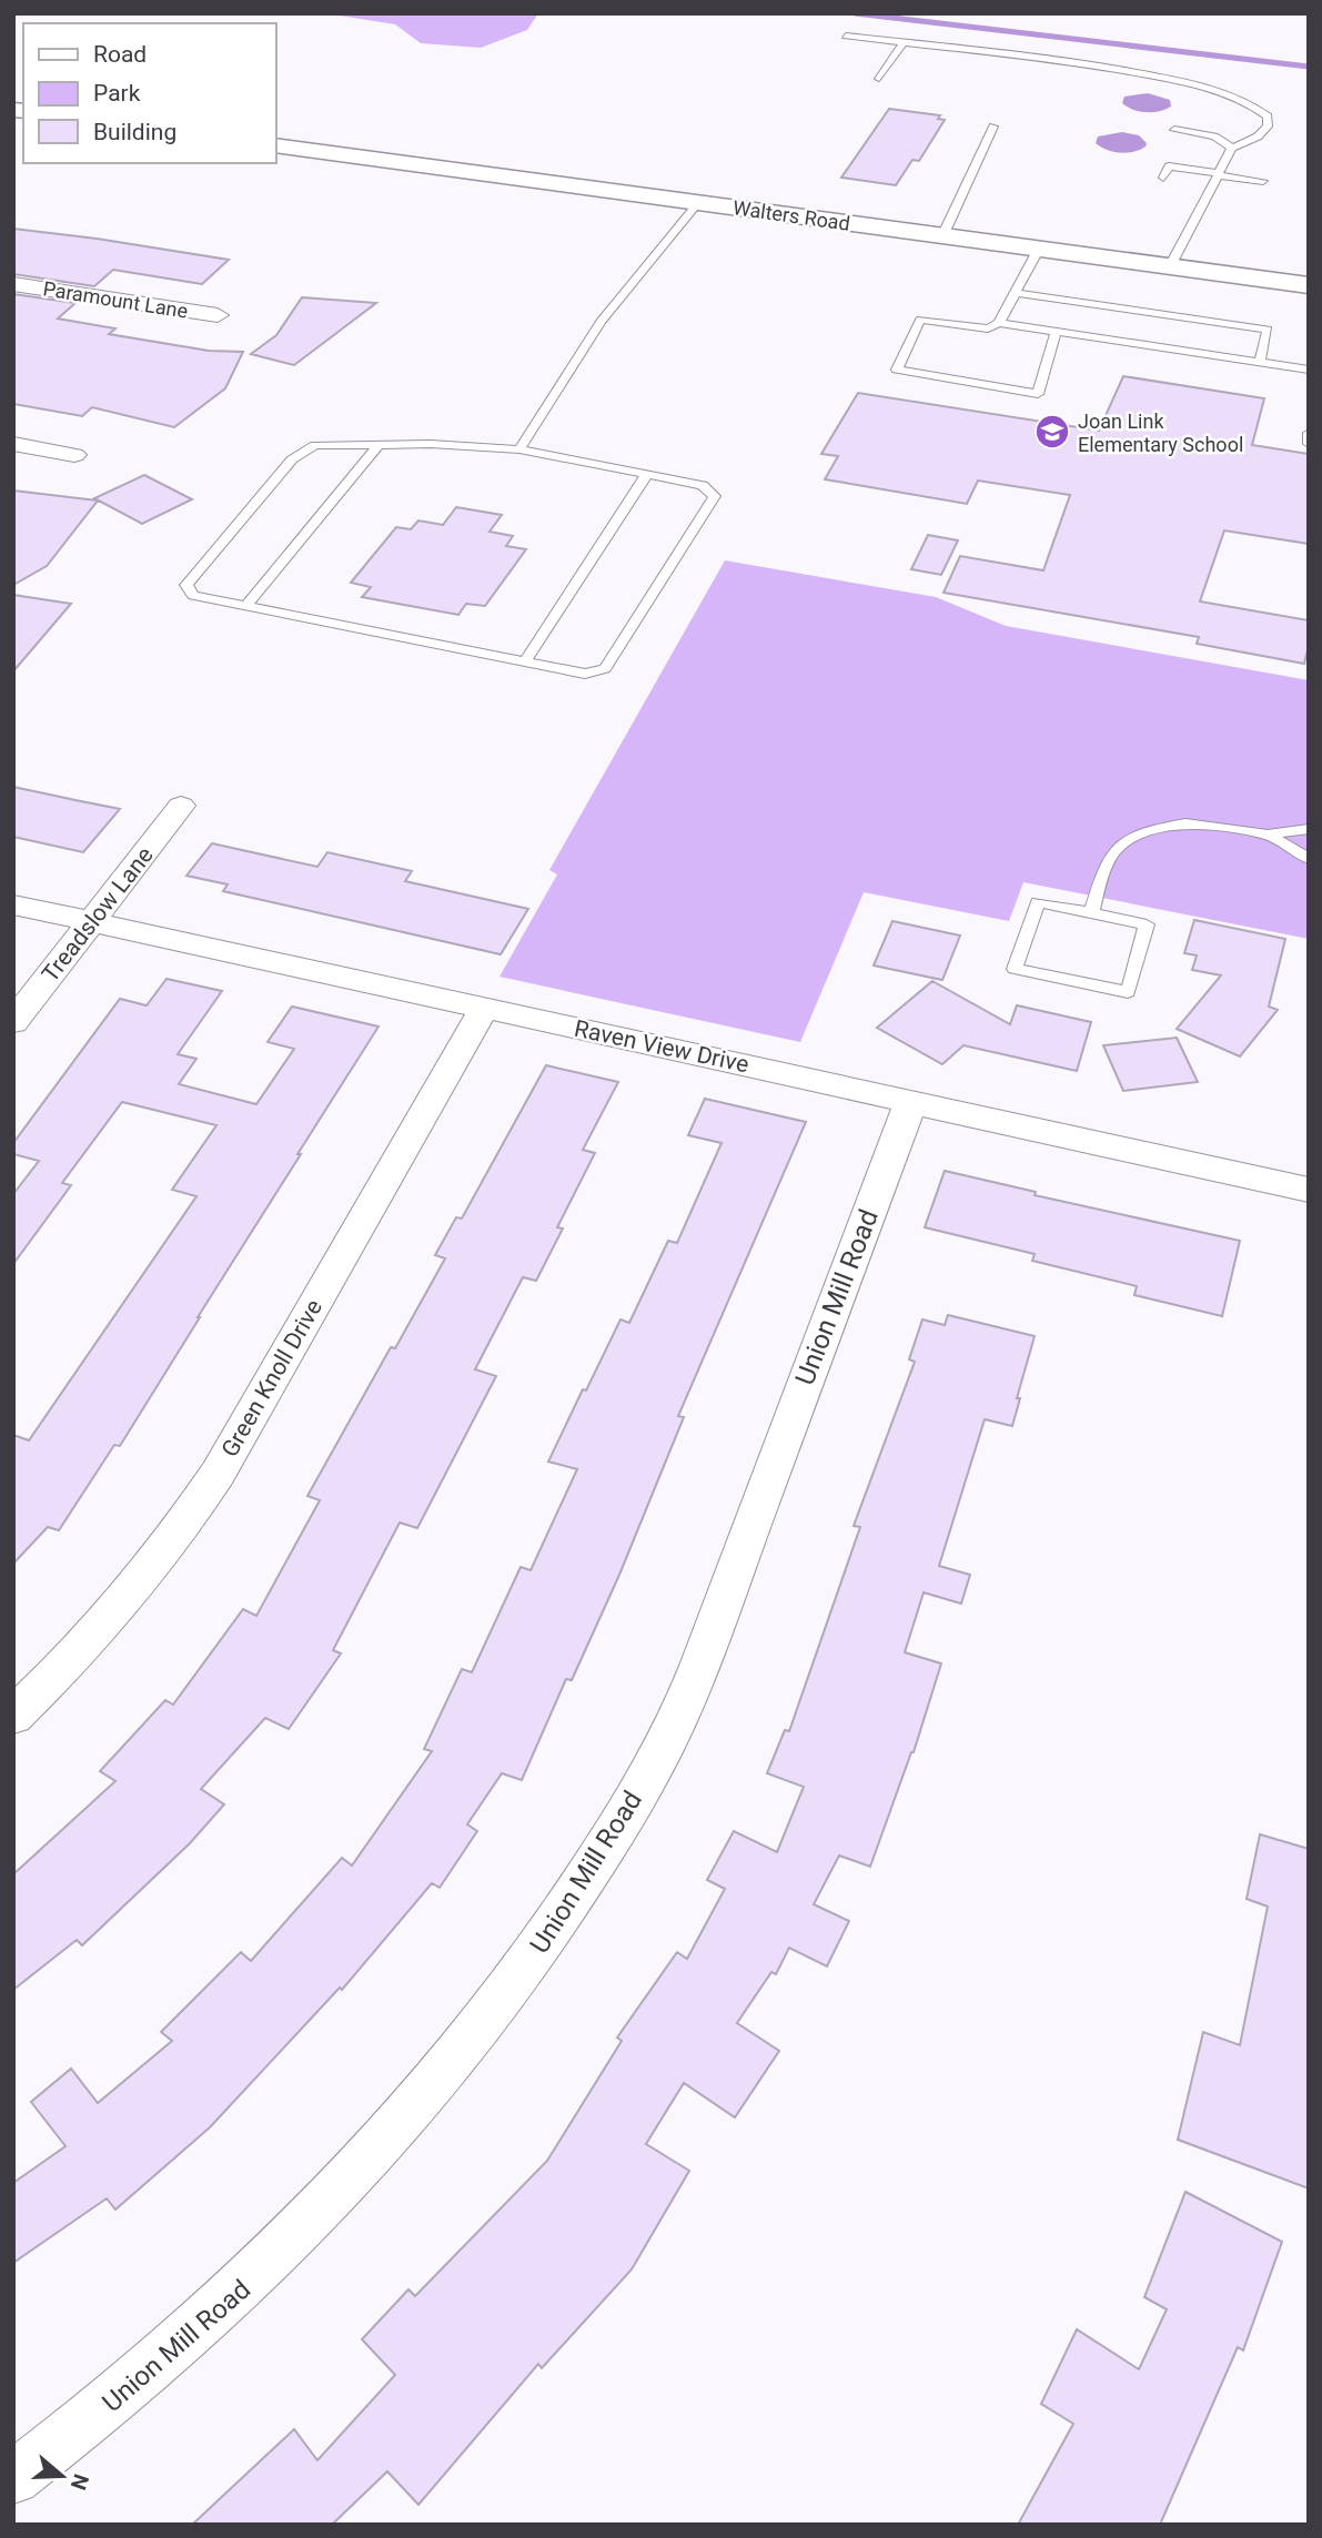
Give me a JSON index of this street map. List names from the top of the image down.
{
  "streets": {
    "street": [
      "Walters Road",
      "Paramount Lane",
      "Treadslow Lane",
      "Raven View Drive",
      "Union Mill Road",
      "Green Knoll Drive"
    ]
  },
  "crossings": [
    ["Treadslow Lane", "Raven View Drive"],
    ["Raven View Drive", "Union Mill Road"],
    ["Raven View Drive", "Green Knoll Drive"]
  ],
  "places": {
    "school or university": ["Joan Link Elementary School"]
  },
  "legend": ["Road", "Park", "Building"],
  "north": "right"
}
